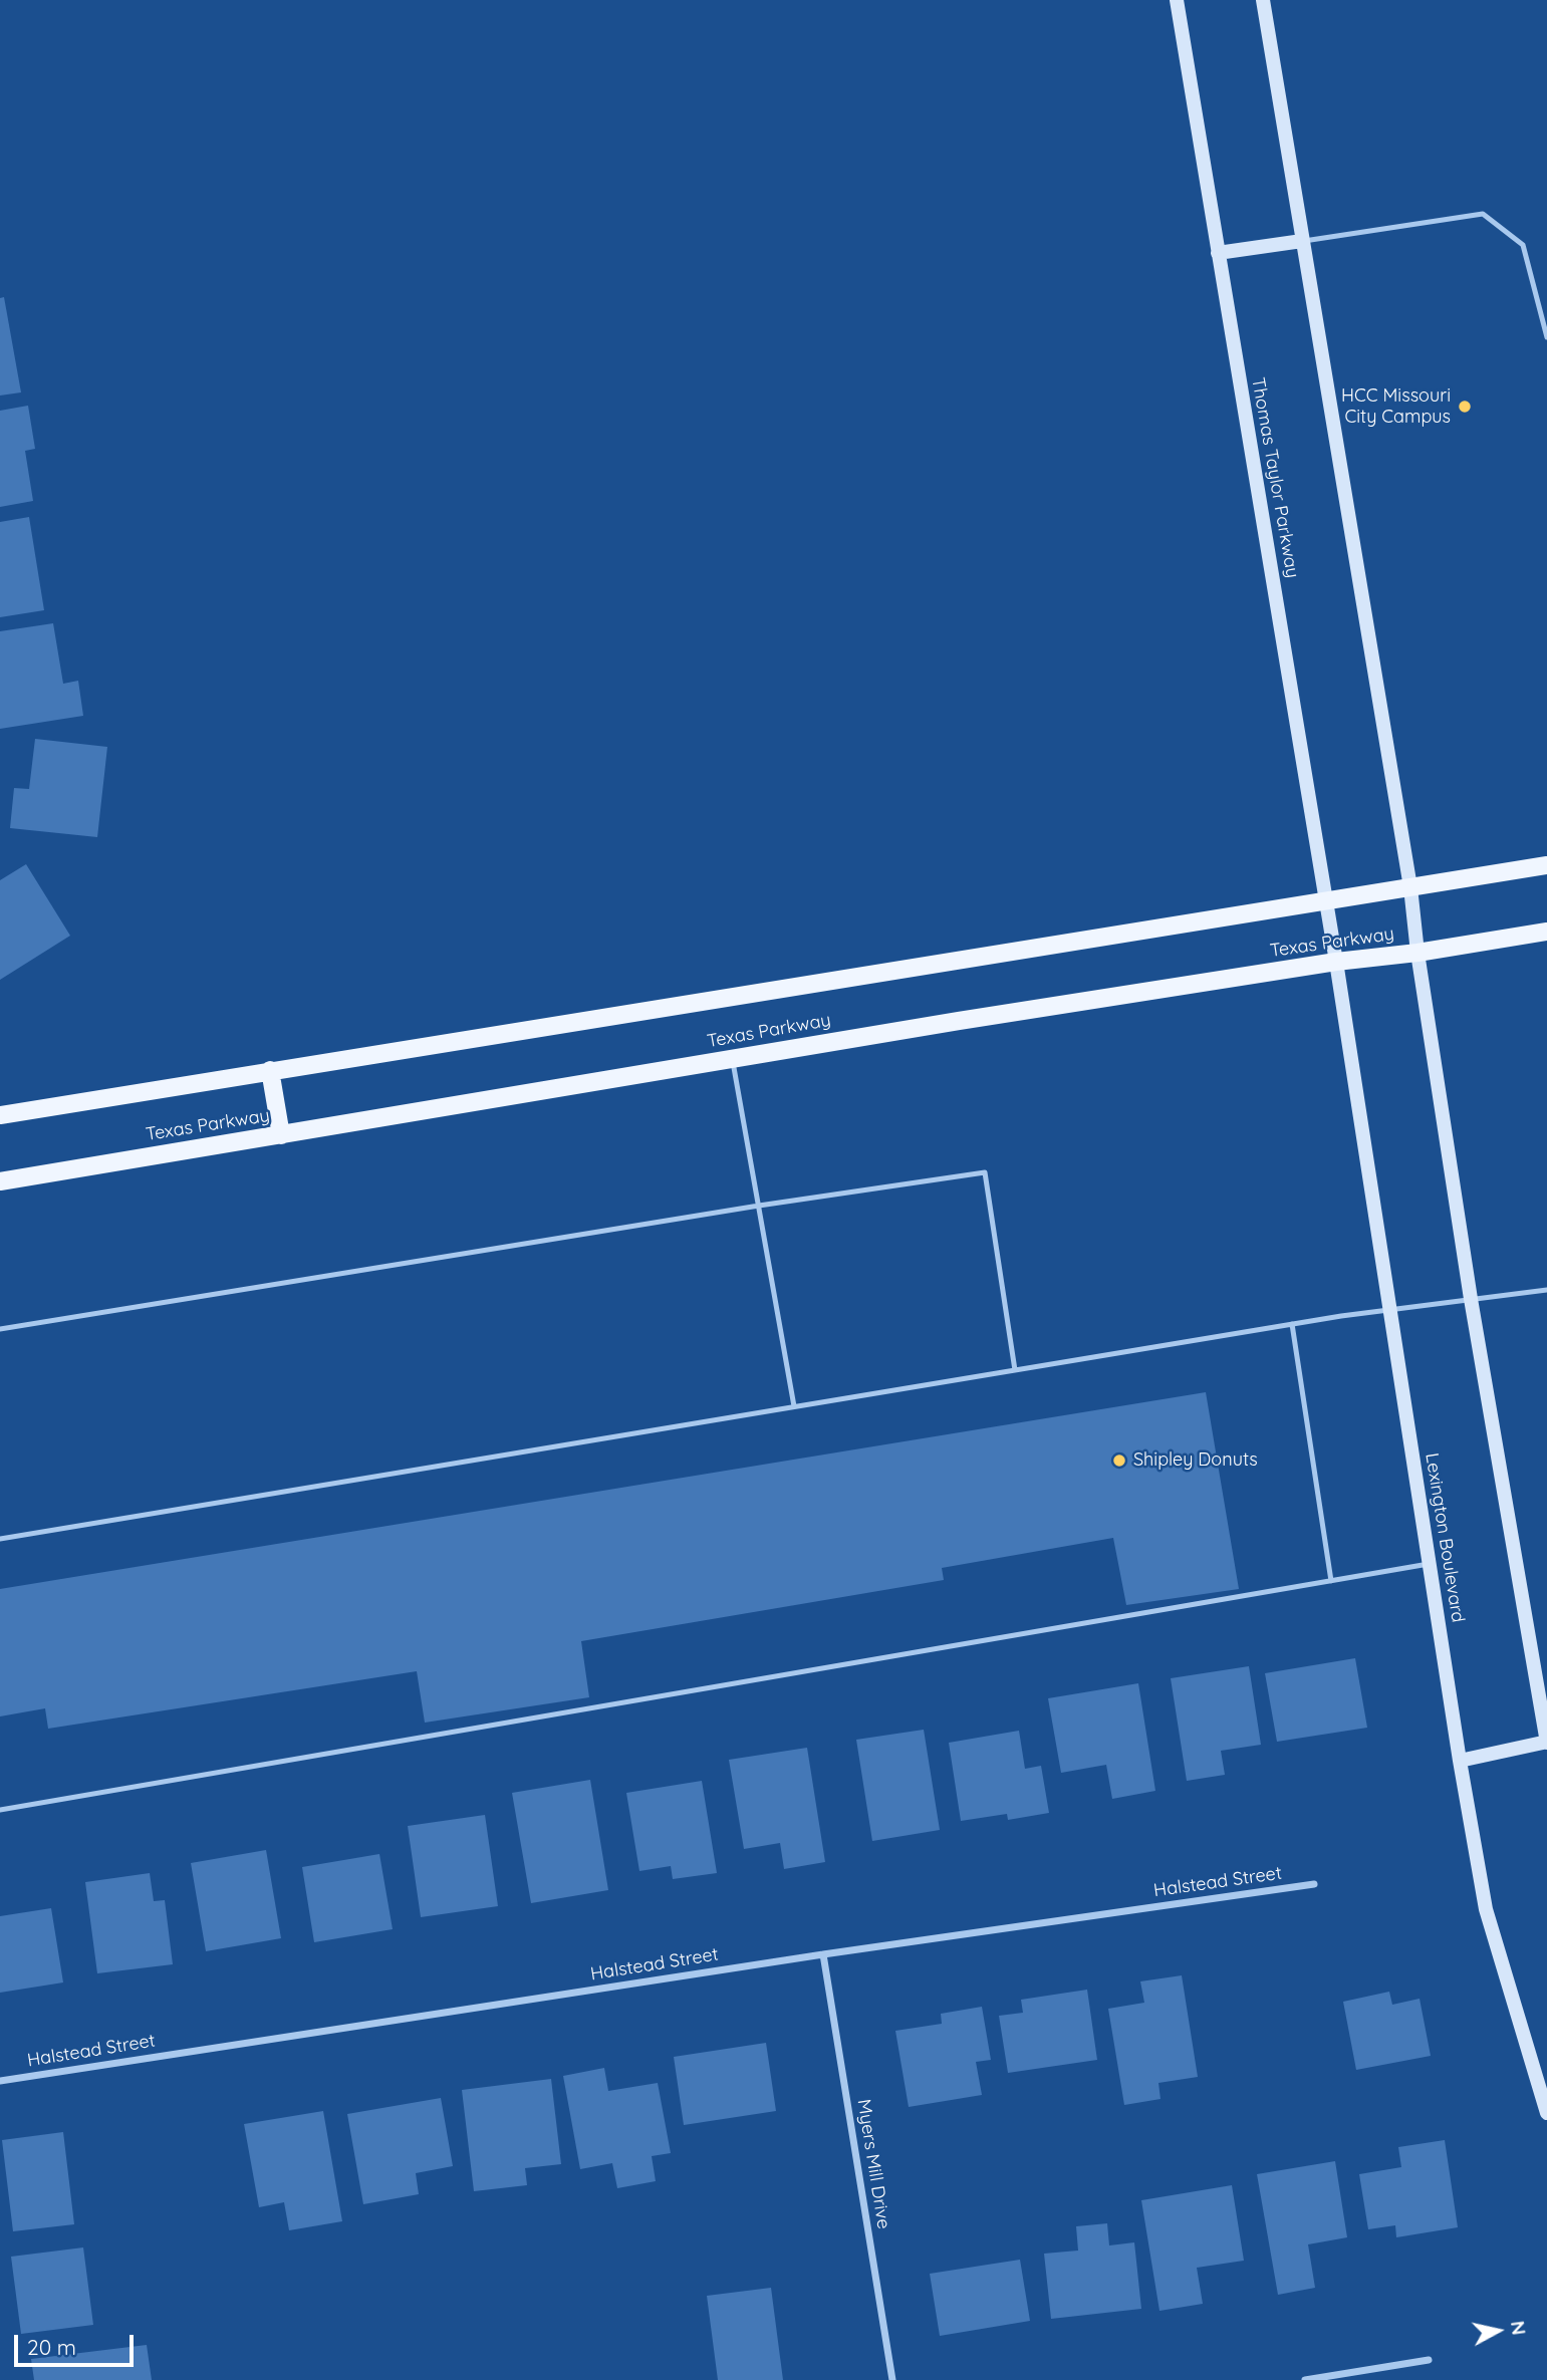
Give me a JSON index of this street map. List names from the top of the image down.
{
  "streets": {
    "main road": ["Texas Parkway"],
    "street": [
      "Thomas Taylor Parkway",
      "Lexington Boulevard",
      "Halstead Street",
      "Myers Mill Drive"
    ]
  },
  "crossings": [
    ["Thomas Taylor Parkway", "Texas Parkway"],
    ["Thomas Taylor Parkway", "Lexington Boulevard"],
    ["Texas Parkway", "Lexington Boulevard"],
    ["Halstead Street", "Myers Mill Drive"]
  ],
  "places": ["HCC Missouri City Campus", "Shipley Donuts"],
  "scale_bar": "20 m",
  "north": "right"
}
